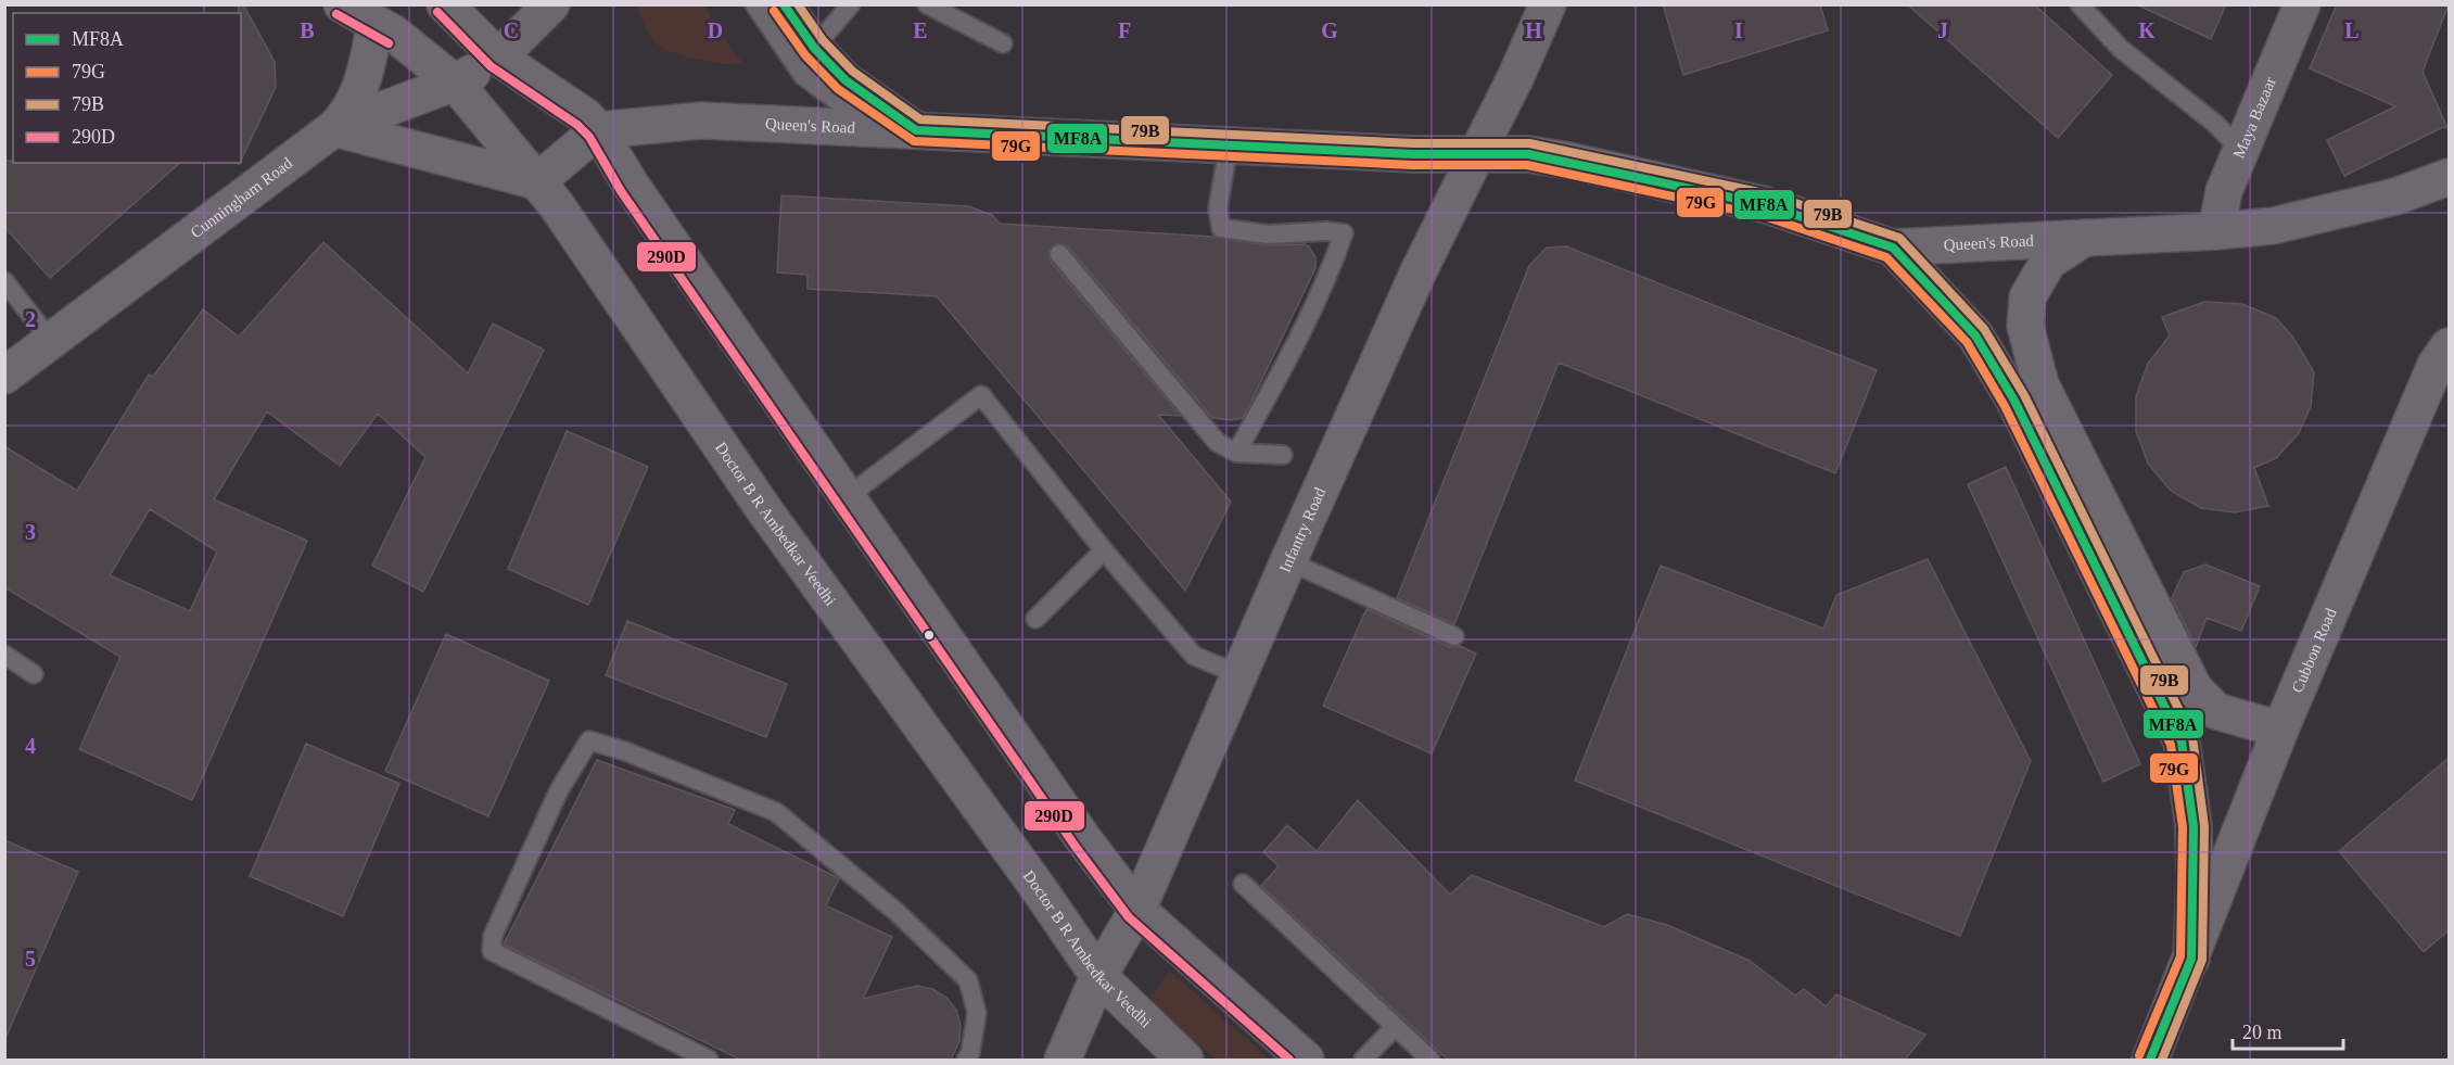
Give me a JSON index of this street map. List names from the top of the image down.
{
  "streets": {
    "main road": [
      "Queen's Road",
      "Cunningham Road",
      "Doctor B R Ambedkar Veedhi",
      "Infantry Road",
      "Cubbon Road"
    ],
    "street": ["Maya Bazaar"]
  },
  "crossings": [
    ["Maya Bazaar", "Queen's Road"],
    ["Queen's Road", "Infantry Road"],
    ["Cunningham Road", "Doctor B R Ambedkar Veedhi"],
    ["Doctor B R Ambedkar Veedhi", "Infantry Road"]
  ],
  "lines": [
    "transit line MF8A",
    "transit line 79B",
    "transit line 79G",
    "transit line 290D"
  ],
  "legend": [
    "MF8A",
    "79G",
    "79B",
    "290D"
  ],
  "scale_bar": "20 m",
  "grid": {
    "columns": [
      "B",
      "C",
      "D",
      "E",
      "F",
      "G",
      "H",
      "I",
      "J",
      "K",
      "L"
    ],
    "rows": [
      "2",
      "3",
      "4",
      "5"
    ]
  }
}
